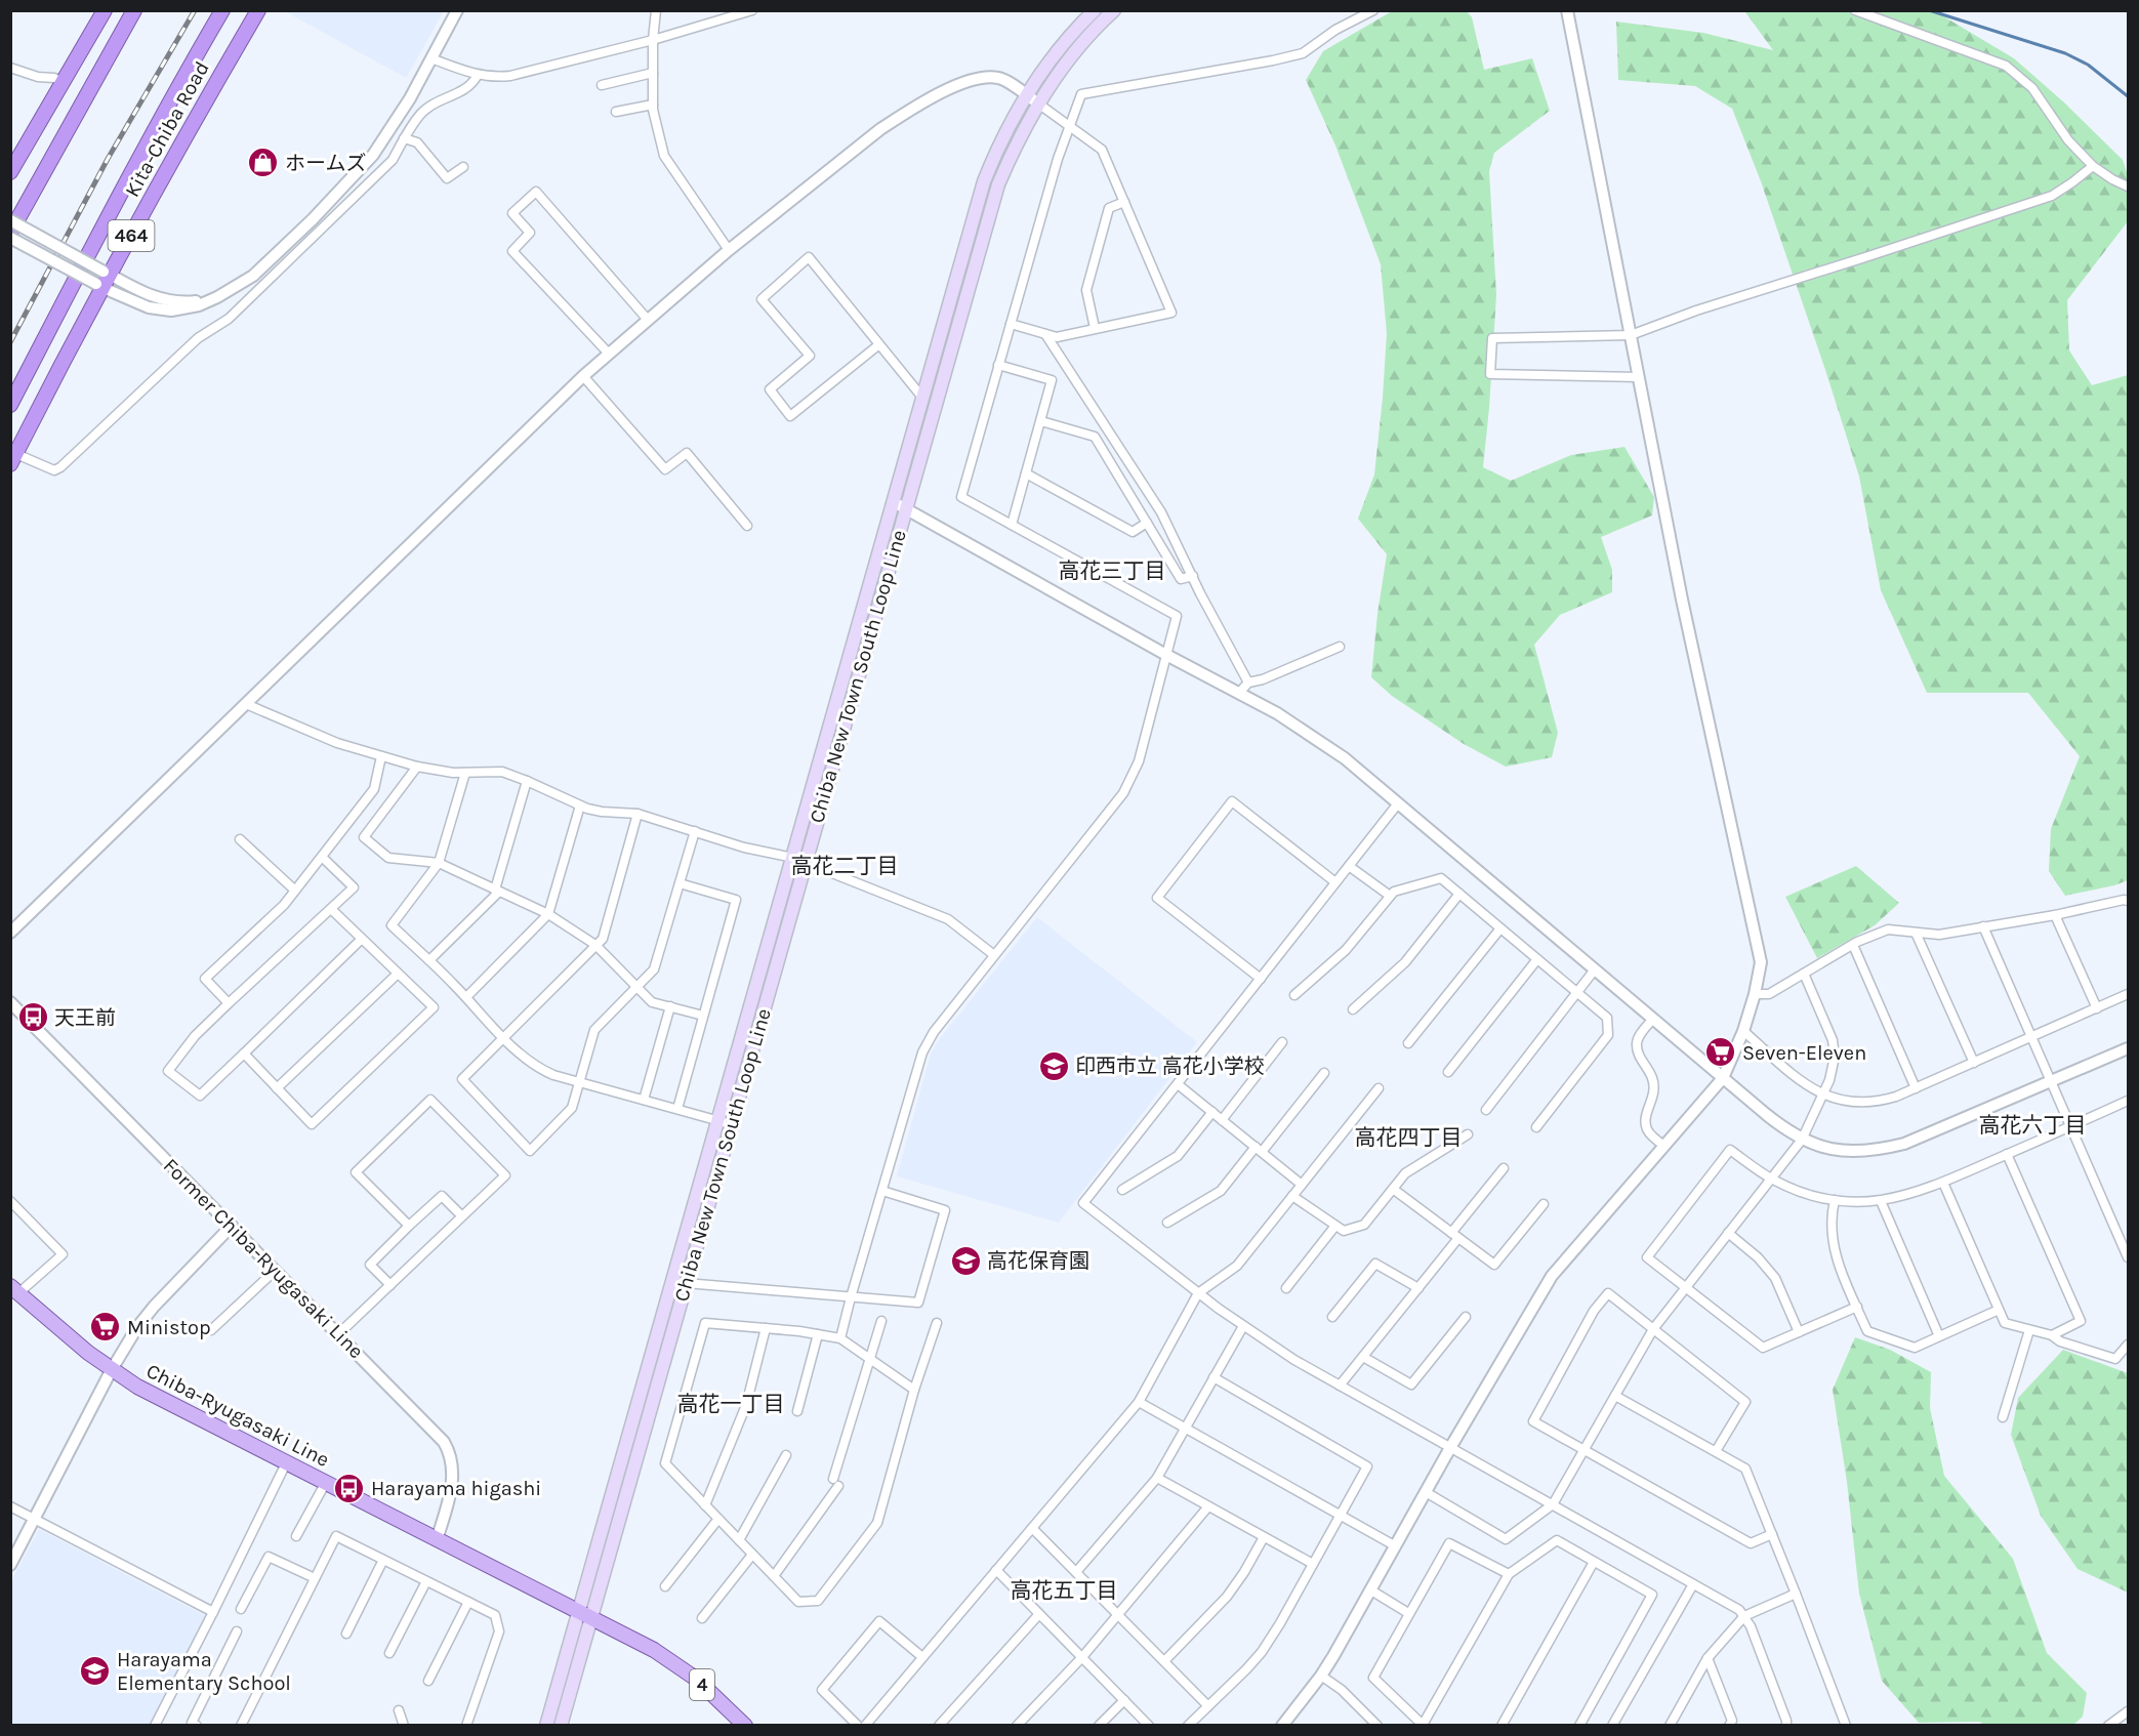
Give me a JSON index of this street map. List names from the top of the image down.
{
  "streets": {
    "highway": ["Kita-Chiba Road", "464"],
    "main road": ["Chiba New Town South Loop Line", "Chiba-Ryugasaki Line", "4"],
    "street": ["Former Chiba-Ryugasaki Line"]
  },
  "crossings": [
    ["Chiba New Town South Loop Line", "Chiba-Ryugasaki Line"],
    ["Former Chiba-Ryugasaki Line", "Chiba-Ryugasaki Line"]
  ],
  "districts": [
    "高花三丁目",
    "高花二丁目",
    "高花六丁目",
    "高花四丁目",
    "高花一丁目",
    "高花五丁目"
  ],
  "places": {
    "shop": ["ホームズ"],
    "bus stop": ["天王前", "Harayama higashi"],
    "supermarket": ["Seven-Eleven", "Ministop"],
    "school or university": ["印西市立 高花小学校", "高花保育園", "Harayama Elementary School"]
  }
}
